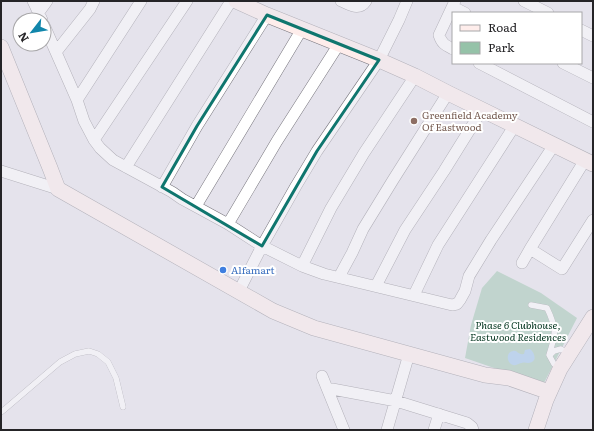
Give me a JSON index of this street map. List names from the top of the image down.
{
  "parks": ["Phase 6 Clubhouse, Eastwood Residences"],
  "places": ["Greenfield Academy Of Eastwood", "Alfamart"],
  "legend": ["Road", "Park"],
  "north": "bottom left"
}
